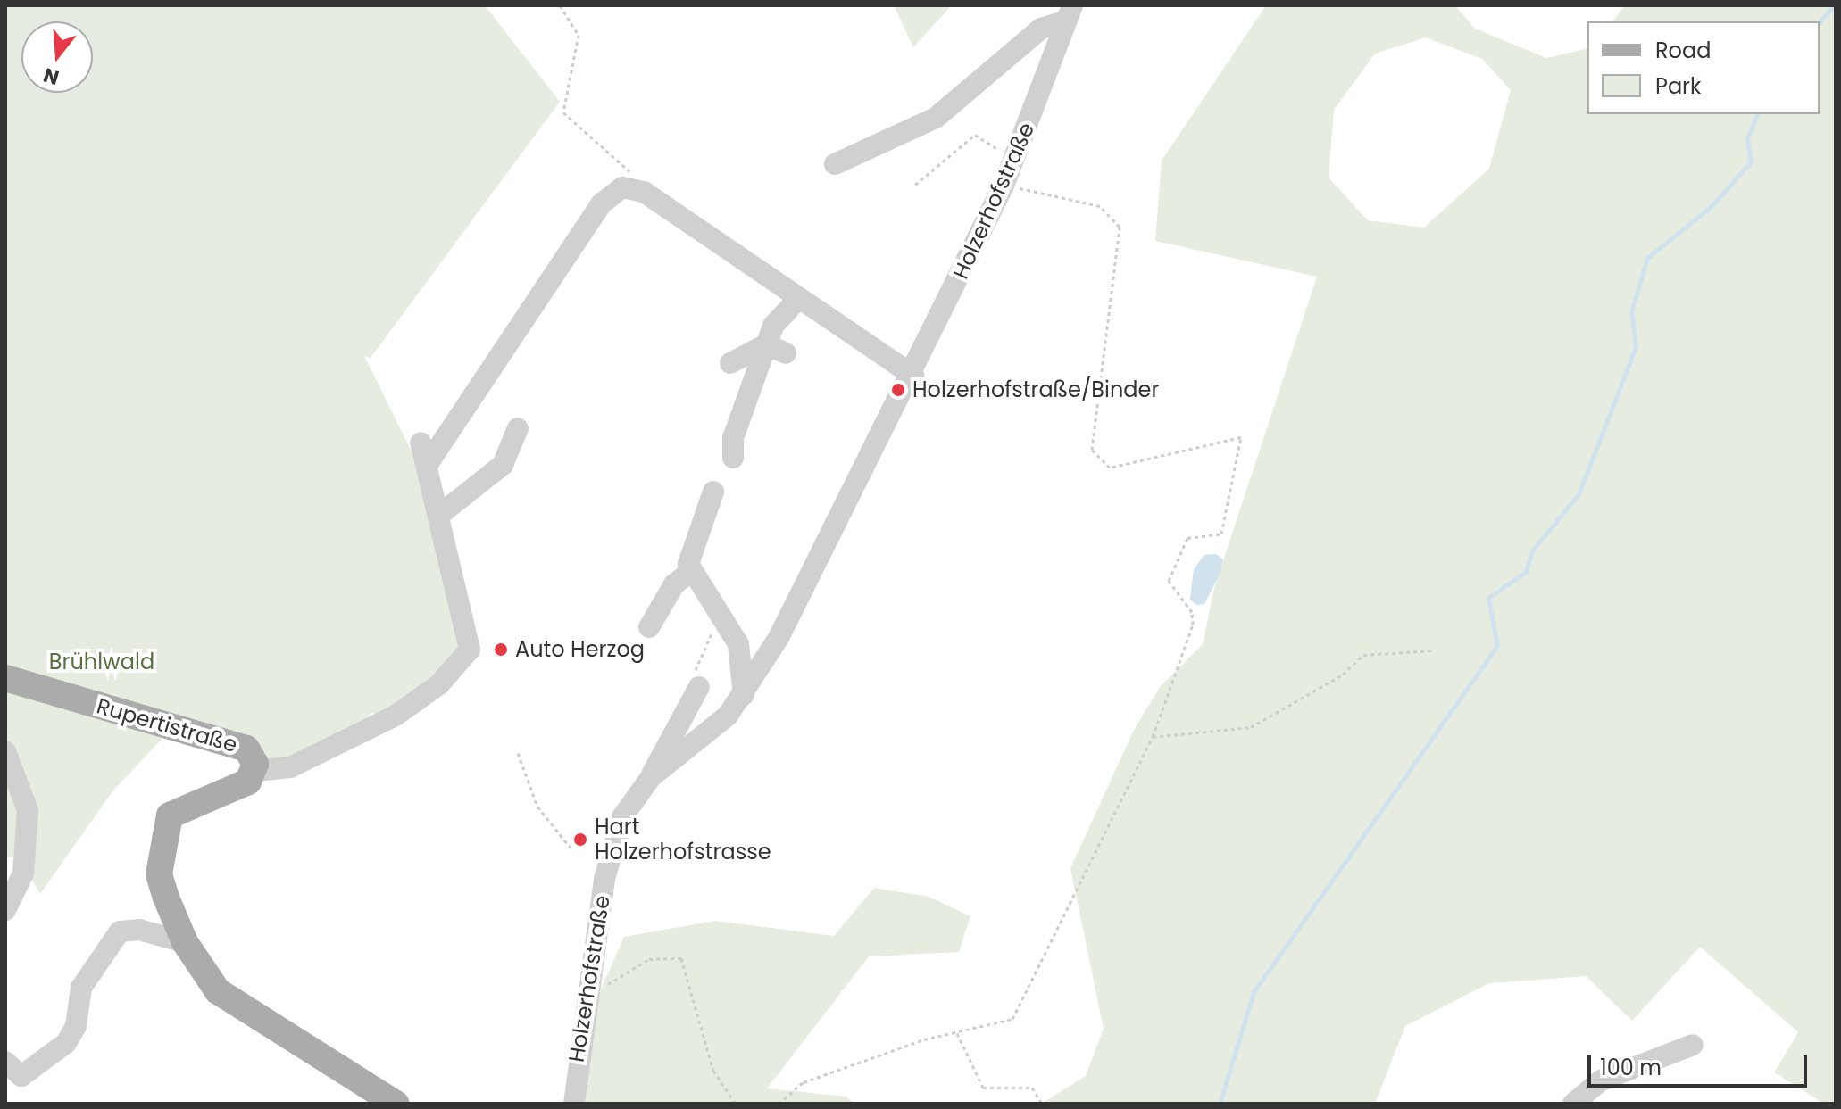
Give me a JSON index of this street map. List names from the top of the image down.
{
  "streets": {
    "main road": ["Rupertistraße"],
    "street": ["Holzerhofstraße"]
  },
  "parks": ["Brühlwald"],
  "places": ["Holzerhofstraße/Binder", "Auto Herzog", "Hart Holzerhofstrasse"],
  "legend": ["Road", "Park"],
  "scale_bar": "100 m",
  "north": "bottom"
}
